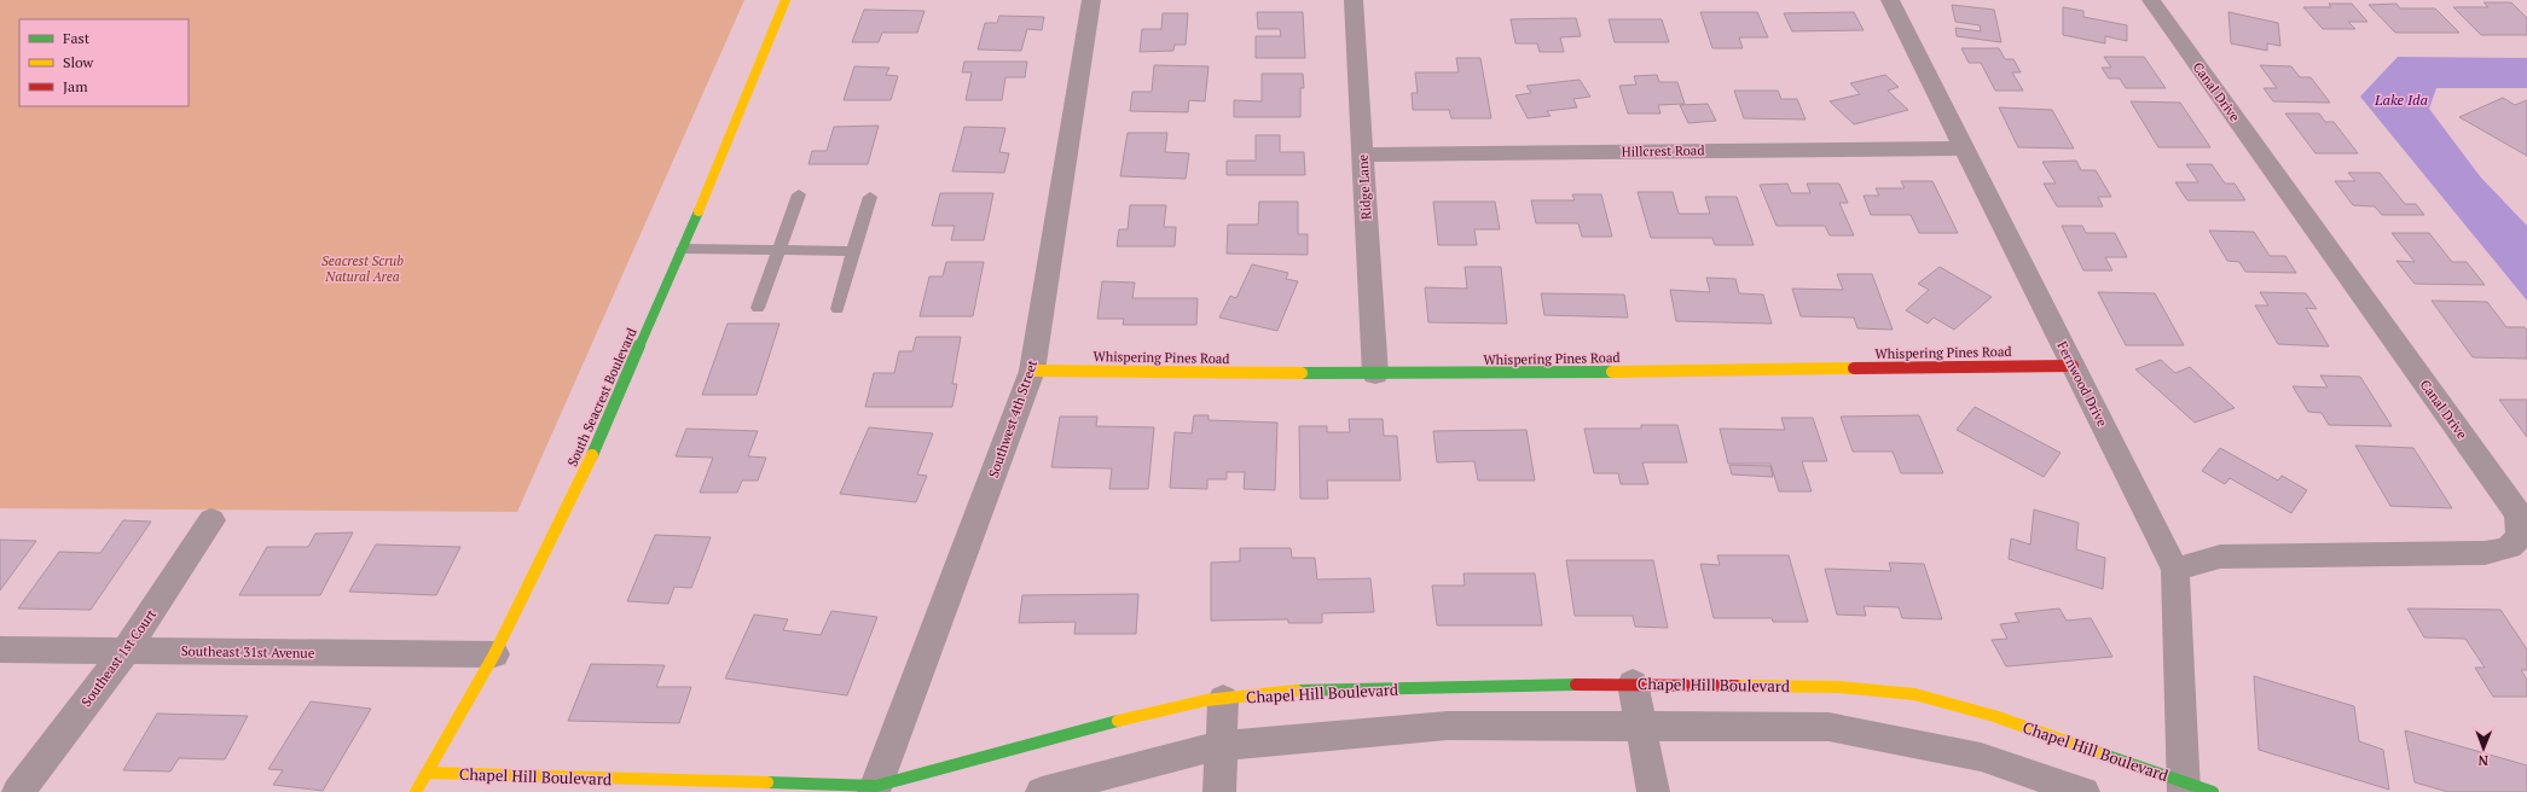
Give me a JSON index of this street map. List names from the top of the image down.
{
  "streets": {
    "street": [
      "Canal Drive",
      "Hillcrest Road",
      "Ridge Lane",
      "Whispering Pines Road",
      "Fernwood Drive",
      "South Seacrest Boulevard",
      "Southwest 4th Street",
      "Southeast 31st Avenue",
      "Southeast 1st Court",
      "Chapel Hill Boulevard"
    ]
  },
  "crossings": [
    ["Canal Drive", "Fernwood Drive"],
    ["Hillcrest Road", "Ridge Lane"],
    ["Hillcrest Road", "Fernwood Drive"],
    ["Ridge Lane", "Whispering Pines Road"],
    ["Whispering Pines Road", "Fernwood Drive"],
    ["Whispering Pines Road", "Southwest 4th Street"],
    ["Fernwood Drive", "Chapel Hill Boulevard"],
    ["South Seacrest Boulevard", "Southeast 31st Avenue"],
    ["South Seacrest Boulevard", "Chapel Hill Boulevard"],
    ["Southwest 4th Street", "Chapel Hill Boulevard"],
    ["Southeast 31st Avenue", "Southeast 1st Court"]
  ],
  "water": ["Lake Ida"],
  "parks": ["Seacrest Scrub Natural Area"],
  "legend": ["Fast", "Slow", "Jam"],
  "north": "bottom"
}
